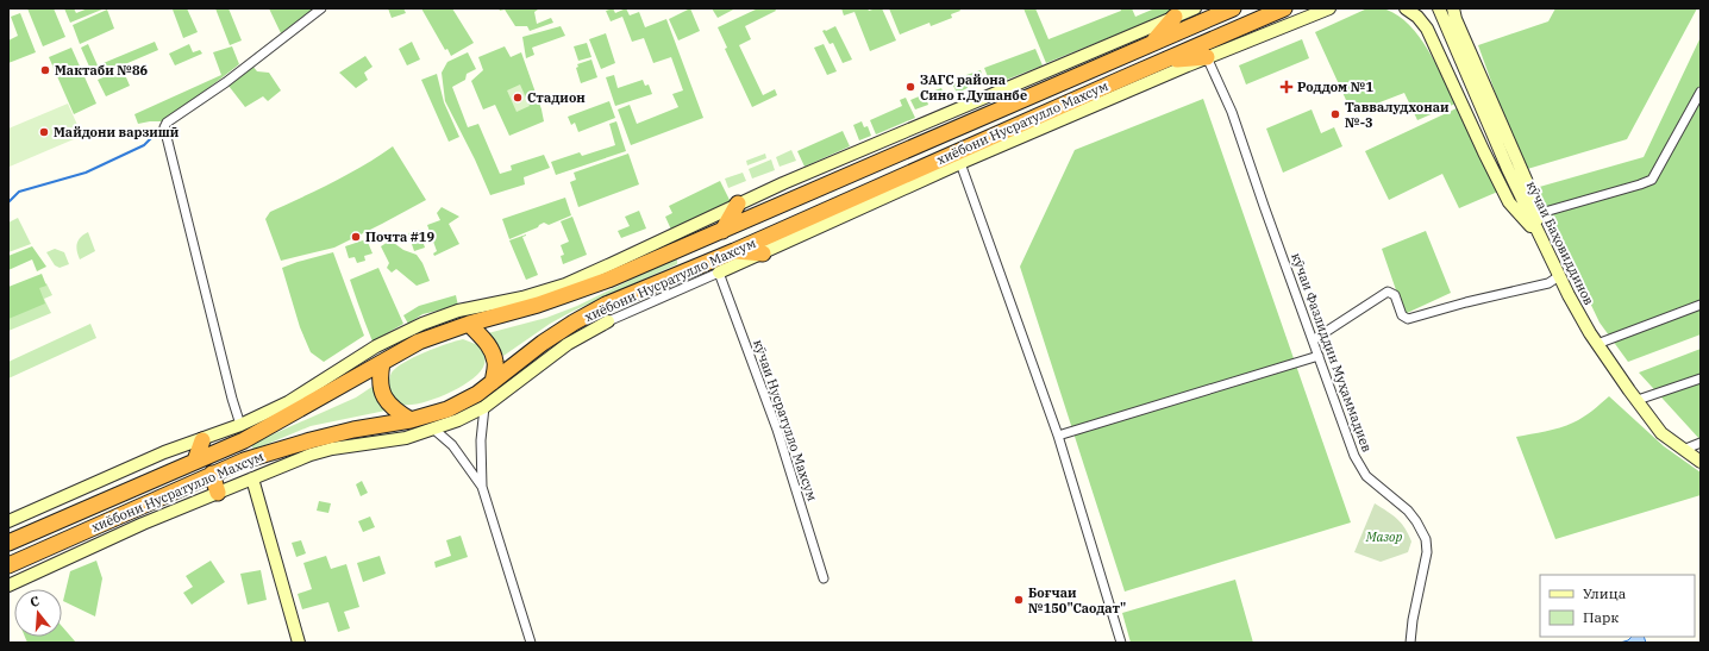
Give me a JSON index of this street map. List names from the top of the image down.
{
  "streets": {
    "highway": ["хиёбони Нусратулло Махсум"],
    "street": ["кӯчаи Баҳовиддинов", "кӯчаи Фазлиддин Муҳаммадиев", "кӯчаи Нусратулло Махсум"]
  },
  "parks": ["Мазор"],
  "places": {
    "other": [
      "Мактаби №86",
      "ЗАГС района Сино г.Душанбе",
      "Стадион",
      "Таввалудхонаи №-3",
      "Майдони варзишӣ",
      "Почта #19",
      "Боғчаи №150\"Саодат\""
    ],
    "health": ["Роддом №1"]
  },
  "legend": ["Улица", "Парк"],
  "north": "top"
}
